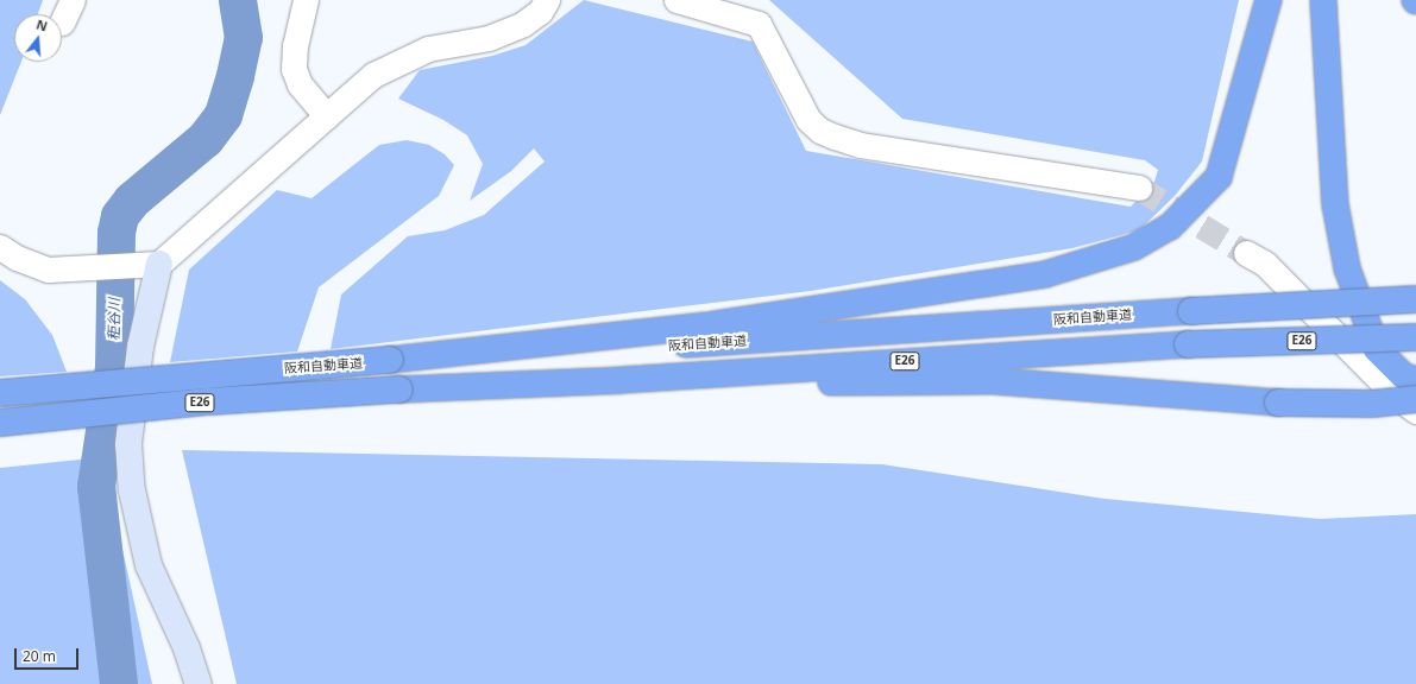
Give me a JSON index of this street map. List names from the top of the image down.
{
  "streets": {
    "highway": ["阪和自動車道", "E26"]
  },
  "water": ["秬谷川"],
  "scale_bar": "20 m",
  "north": "top"
}
